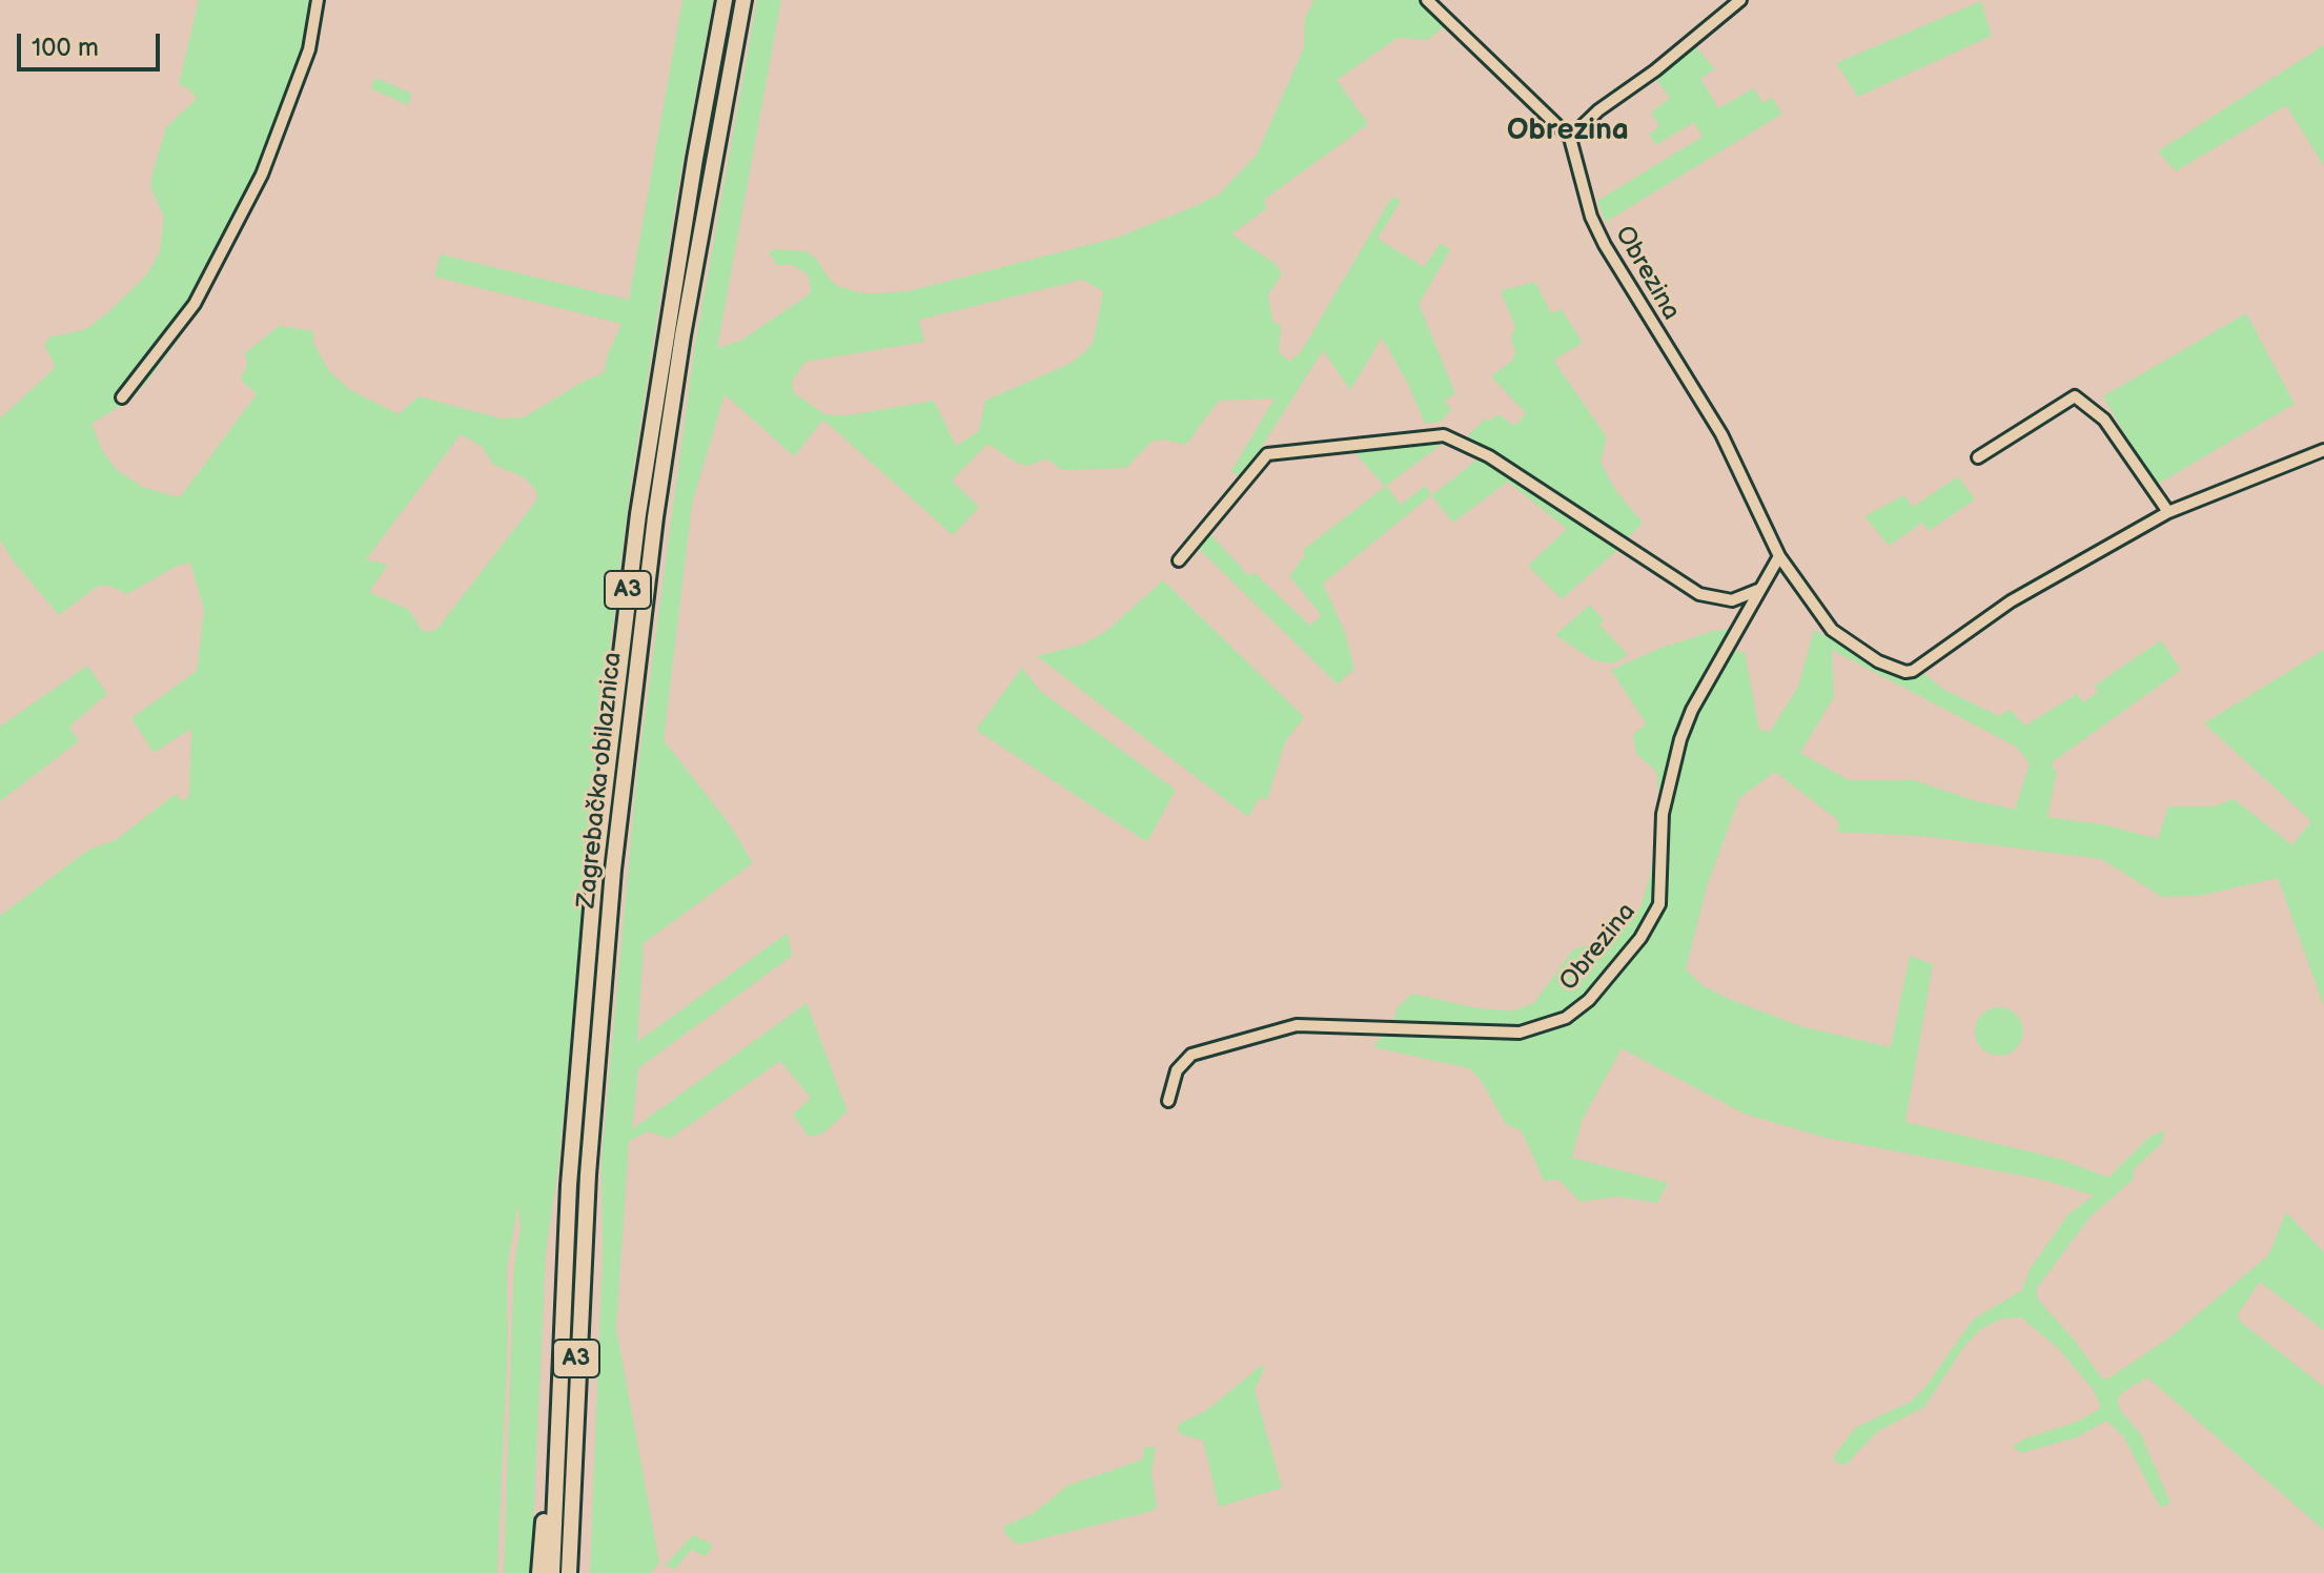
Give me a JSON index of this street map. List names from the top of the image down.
{
  "streets": {
    "highway": ["A3", "Zagrebačka obilaznica"],
    "street": ["Obrezina"]
  },
  "districts": ["Obrezina"],
  "scale_bar": "100 m"
}
